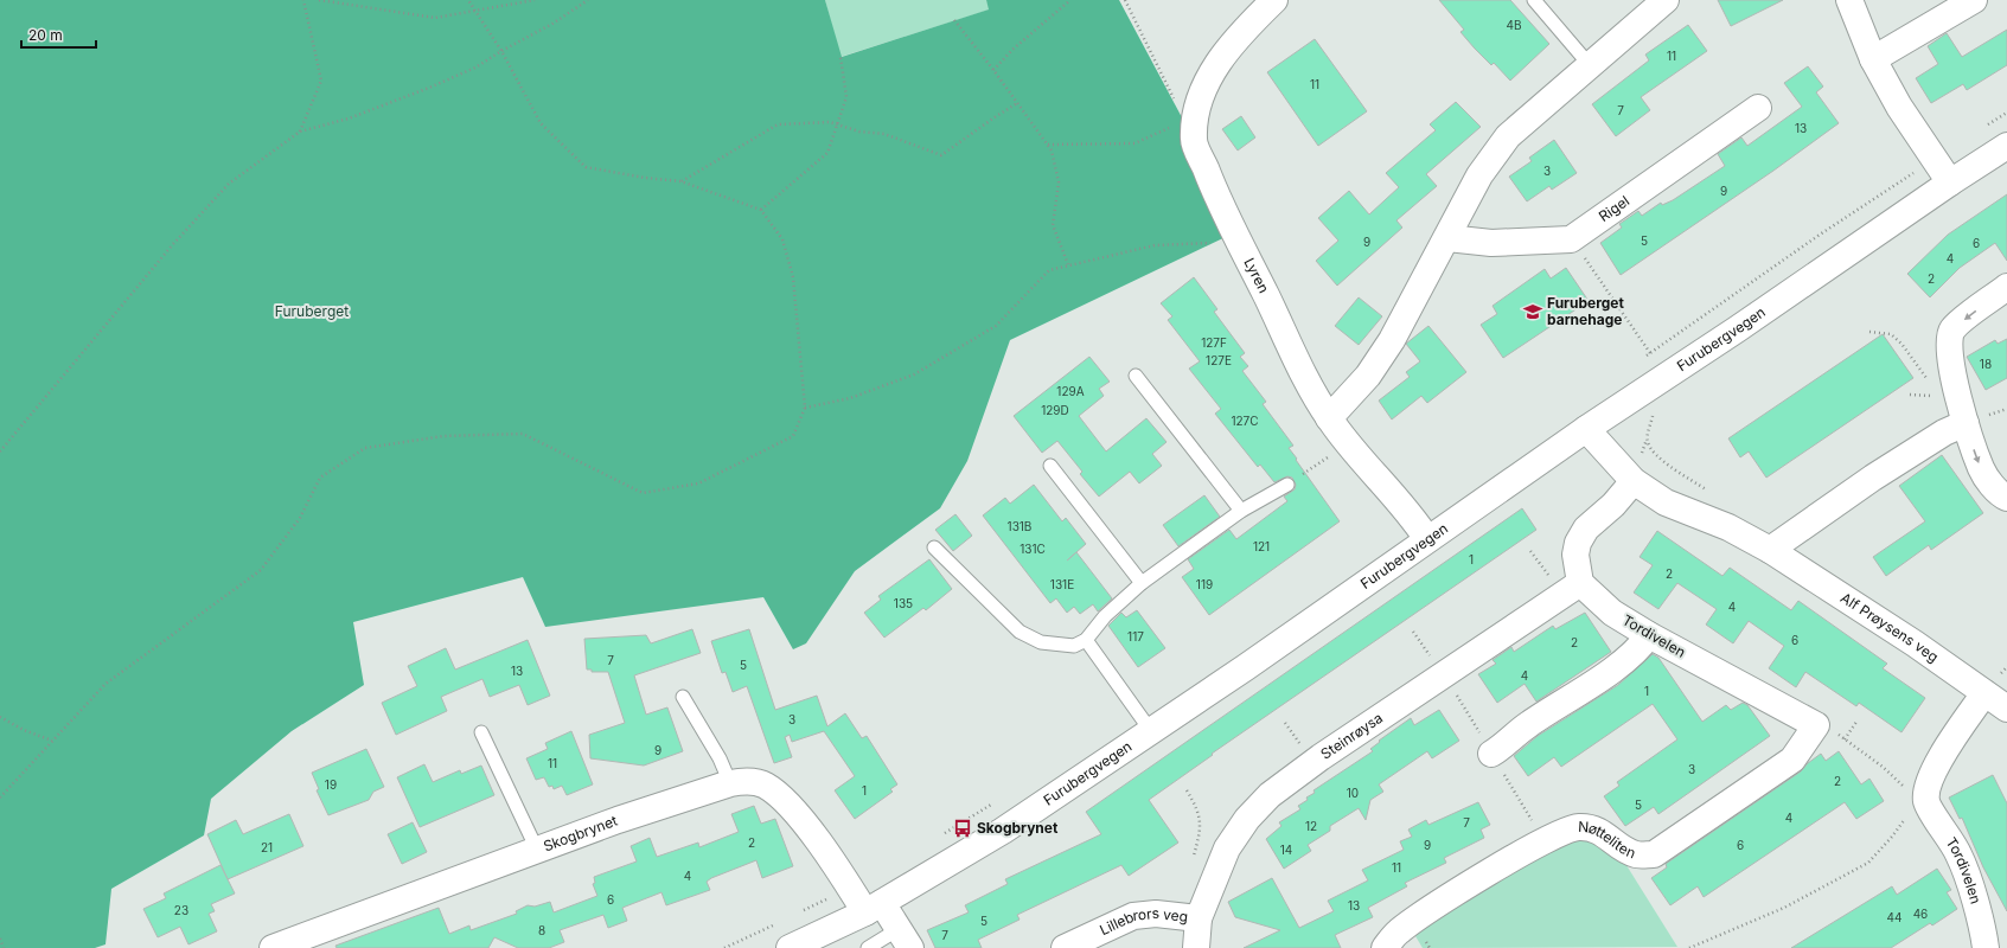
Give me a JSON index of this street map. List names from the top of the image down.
{
  "streets": {
    "street": [
      "Rigel",
      "Lyren",
      "Furubergvegen",
      "Alf Prøysens veg",
      "Tordivelen",
      "Steinrøysa",
      "Skogbrynet",
      "Nøtteliten",
      "Lillebrors veg"
    ]
  },
  "crossings": [
    ["Lyren", "Furubergvegen"],
    ["Furubergvegen", "Alf Prøysens veg"],
    ["Furubergvegen", "Skogbrynet"],
    ["Tordivelen", "Steinrøysa"],
    ["Tordivelen", "Nøtteliten"],
    ["Steinrøysa", "Lillebrors veg"]
  ],
  "parks": ["Furuberget"],
  "places": {
    "school or university": ["Furuberget barnehage"],
    "bus stop": ["Skogbrynet"]
  },
  "house_numbers": [
    "4B",
    "11",
    "11",
    "7",
    "13",
    "3",
    "9",
    "5",
    "9",
    "6",
    "4",
    "2",
    "127F",
    "127E",
    "18",
    "129A",
    "129D",
    "127C",
    "131B",
    "121",
    "131C",
    "1",
    "2",
    "131E",
    "119",
    "135",
    "4",
    "117",
    "6",
    "2",
    "7",
    "5",
    "13",
    "4",
    "1",
    "3",
    "9",
    "11",
    "3",
    "2",
    "19",
    "1",
    "10",
    "5",
    "4",
    "7",
    "12",
    "2",
    "9",
    "6",
    "21",
    "14",
    "11",
    "4",
    "6",
    "13",
    "23",
    "46",
    "44",
    "5",
    "8",
    "7"
  ],
  "scale_bar": "20 m"
}
